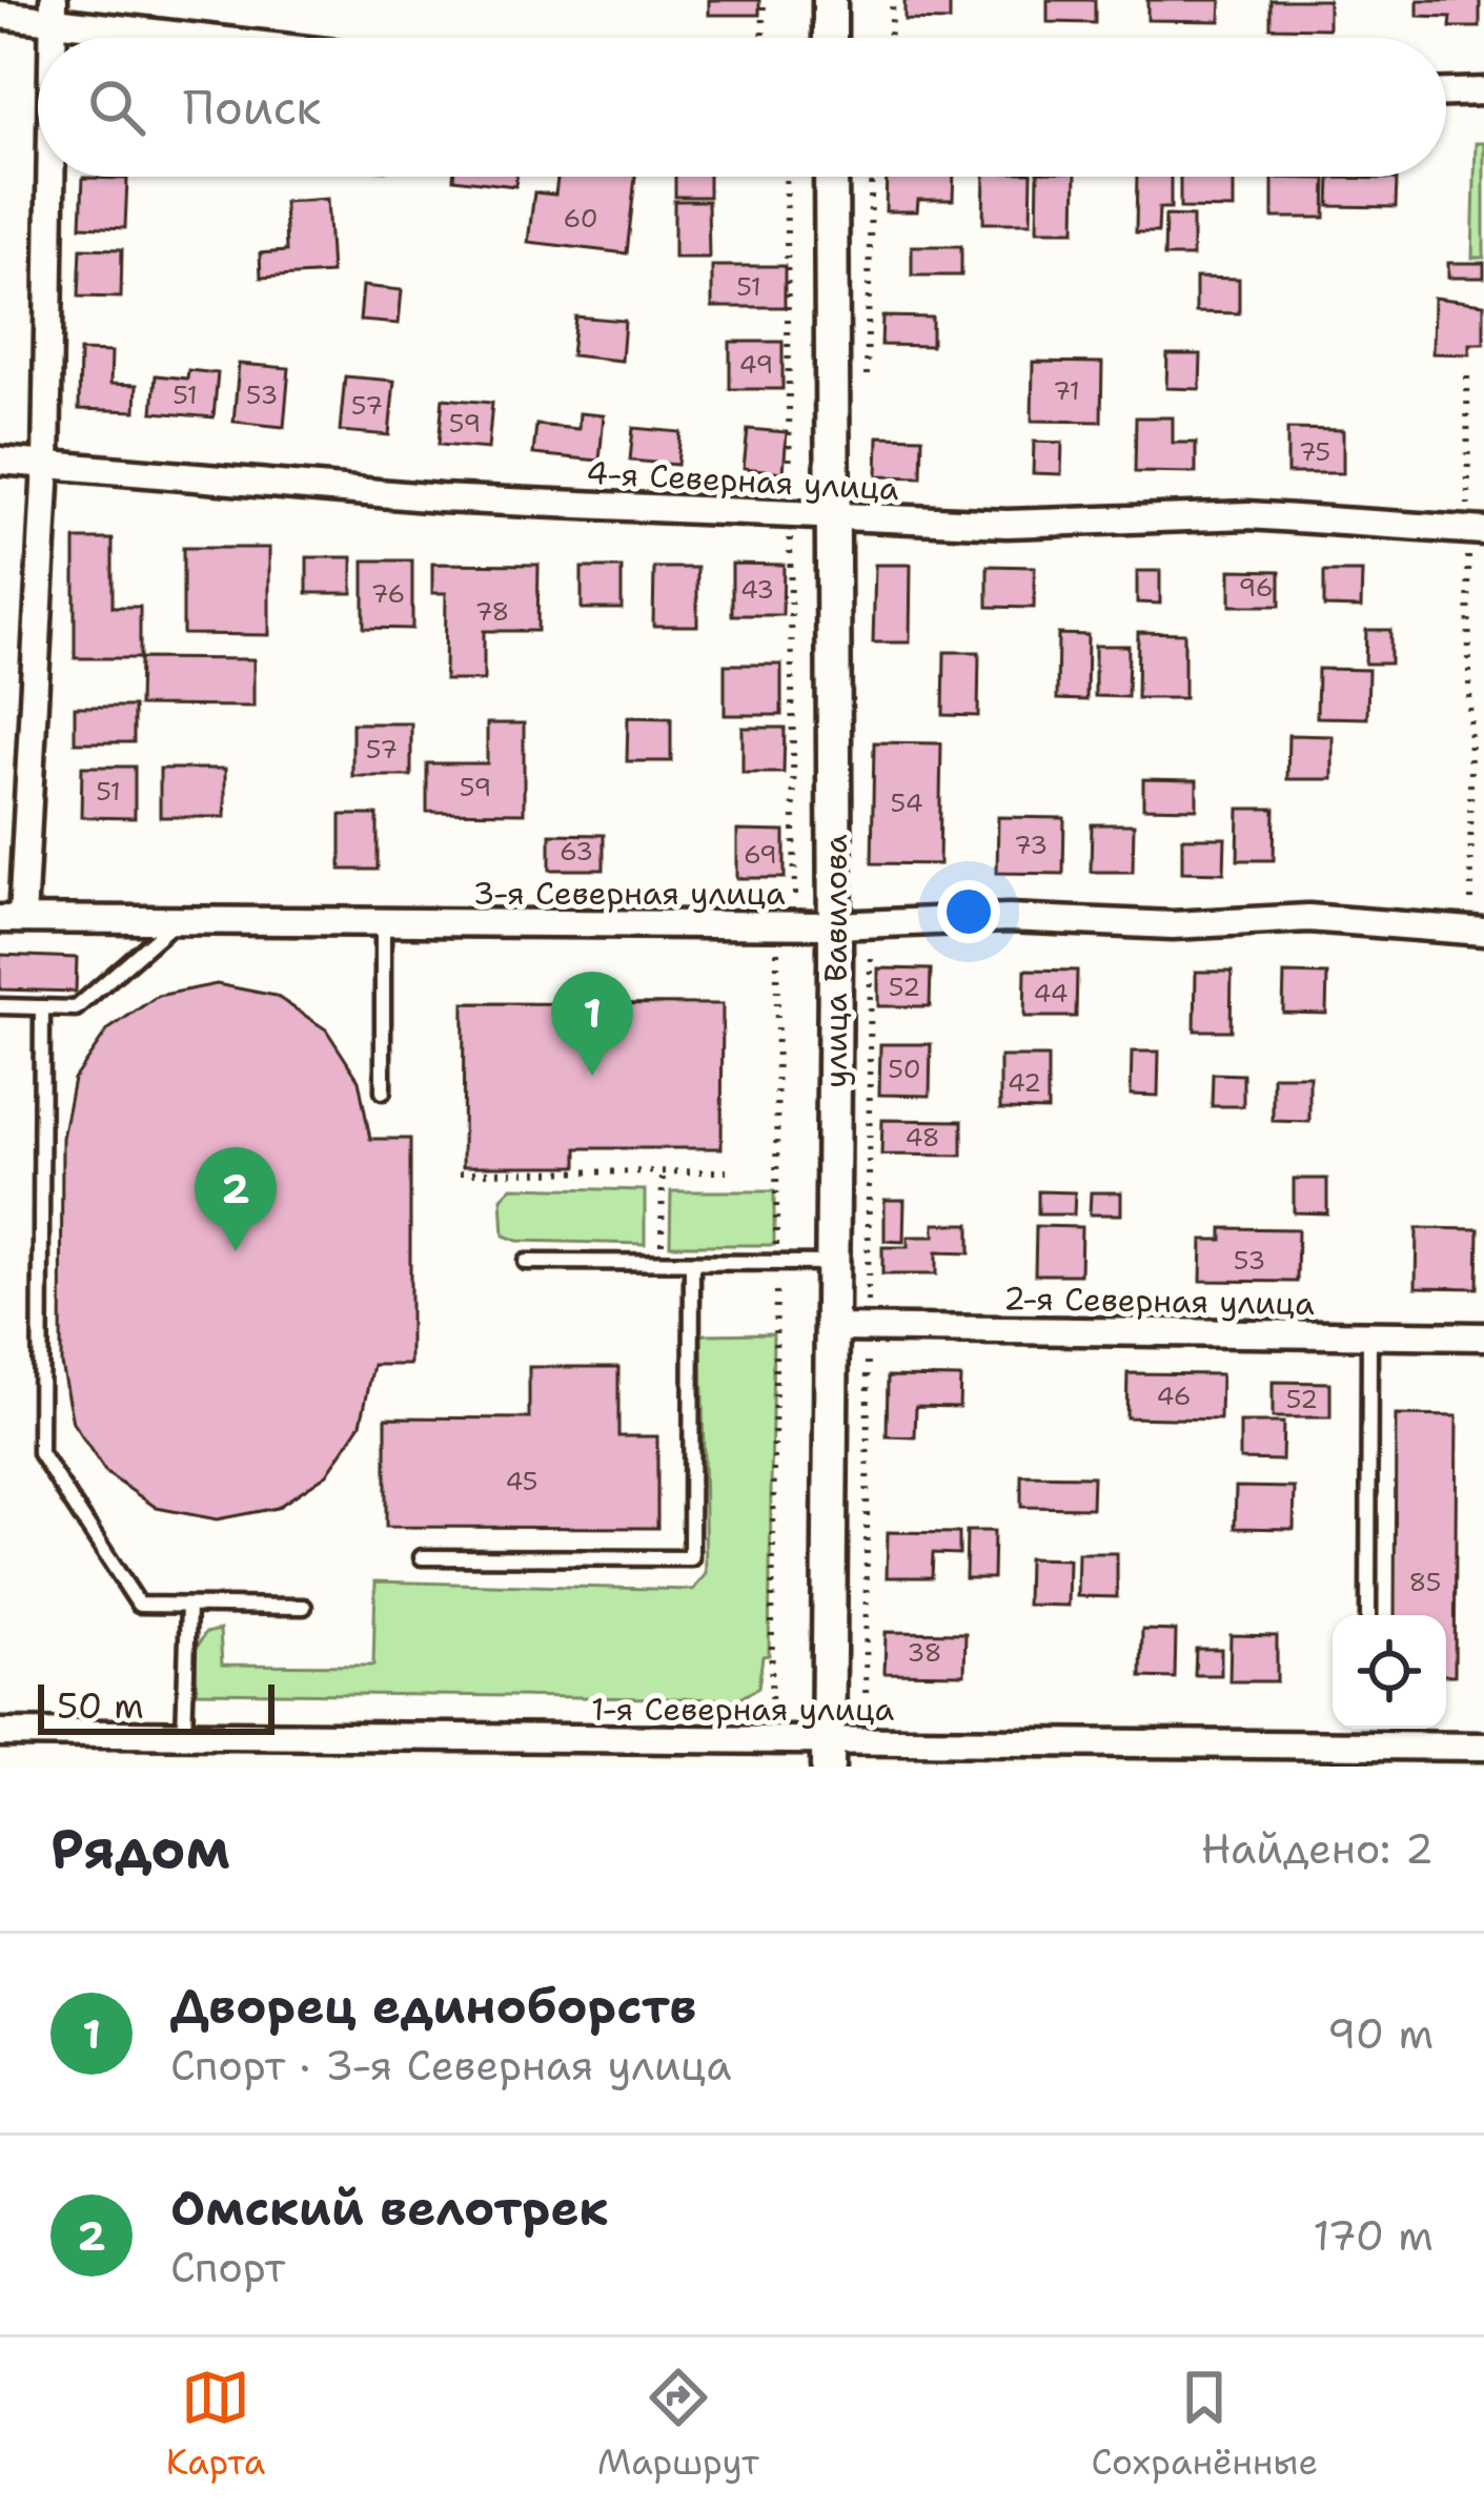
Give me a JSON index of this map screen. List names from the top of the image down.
{
  "streets": {
    "street": [
      "4-я Северная улица",
      "3-я Северная улица",
      "улица Вавилова",
      "2-я Северная улица",
      "1-я Северная улица"
    ]
  },
  "crossings": [
    ["4-я Северная улица", "улица Вавилова"],
    ["3-я Северная улица", "улица Вавилова"],
    ["улица Вавилова", "2-я Северная улица"],
    ["улица Вавилова", "1-я Северная улица"]
  ],
  "house_numbers": [
    "60",
    "51",
    "49",
    "71",
    "51",
    "53",
    "57",
    "59",
    "75",
    "96",
    "43",
    "76",
    "78",
    "57",
    "59",
    "51",
    "54",
    "73",
    "63",
    "69",
    "52",
    "44",
    "50",
    "42",
    "48",
    "53",
    "46",
    "52",
    "45",
    "85",
    "38"
  ],
  "scale_bar": "50 m",
  "page": {
    "search": "Поиск",
    "pins": ["1", "2"],
    "scale": "50 m",
    "heading": ["Рядом", "Найдено: 2"],
    "list": [
      {
        "mark": "1",
        "name": "Дворец единоборств",
        "note": "Спорт · 3-я Северная улица",
        "value": "90 m"
      },
      {
        "mark": "2",
        "name": "Омский велотрек",
        "note": "Спорт",
        "value": "170 m"
      }
    ],
    "nav": ["Карта", "Маршрут", "Сохранённые"]
  }
}
